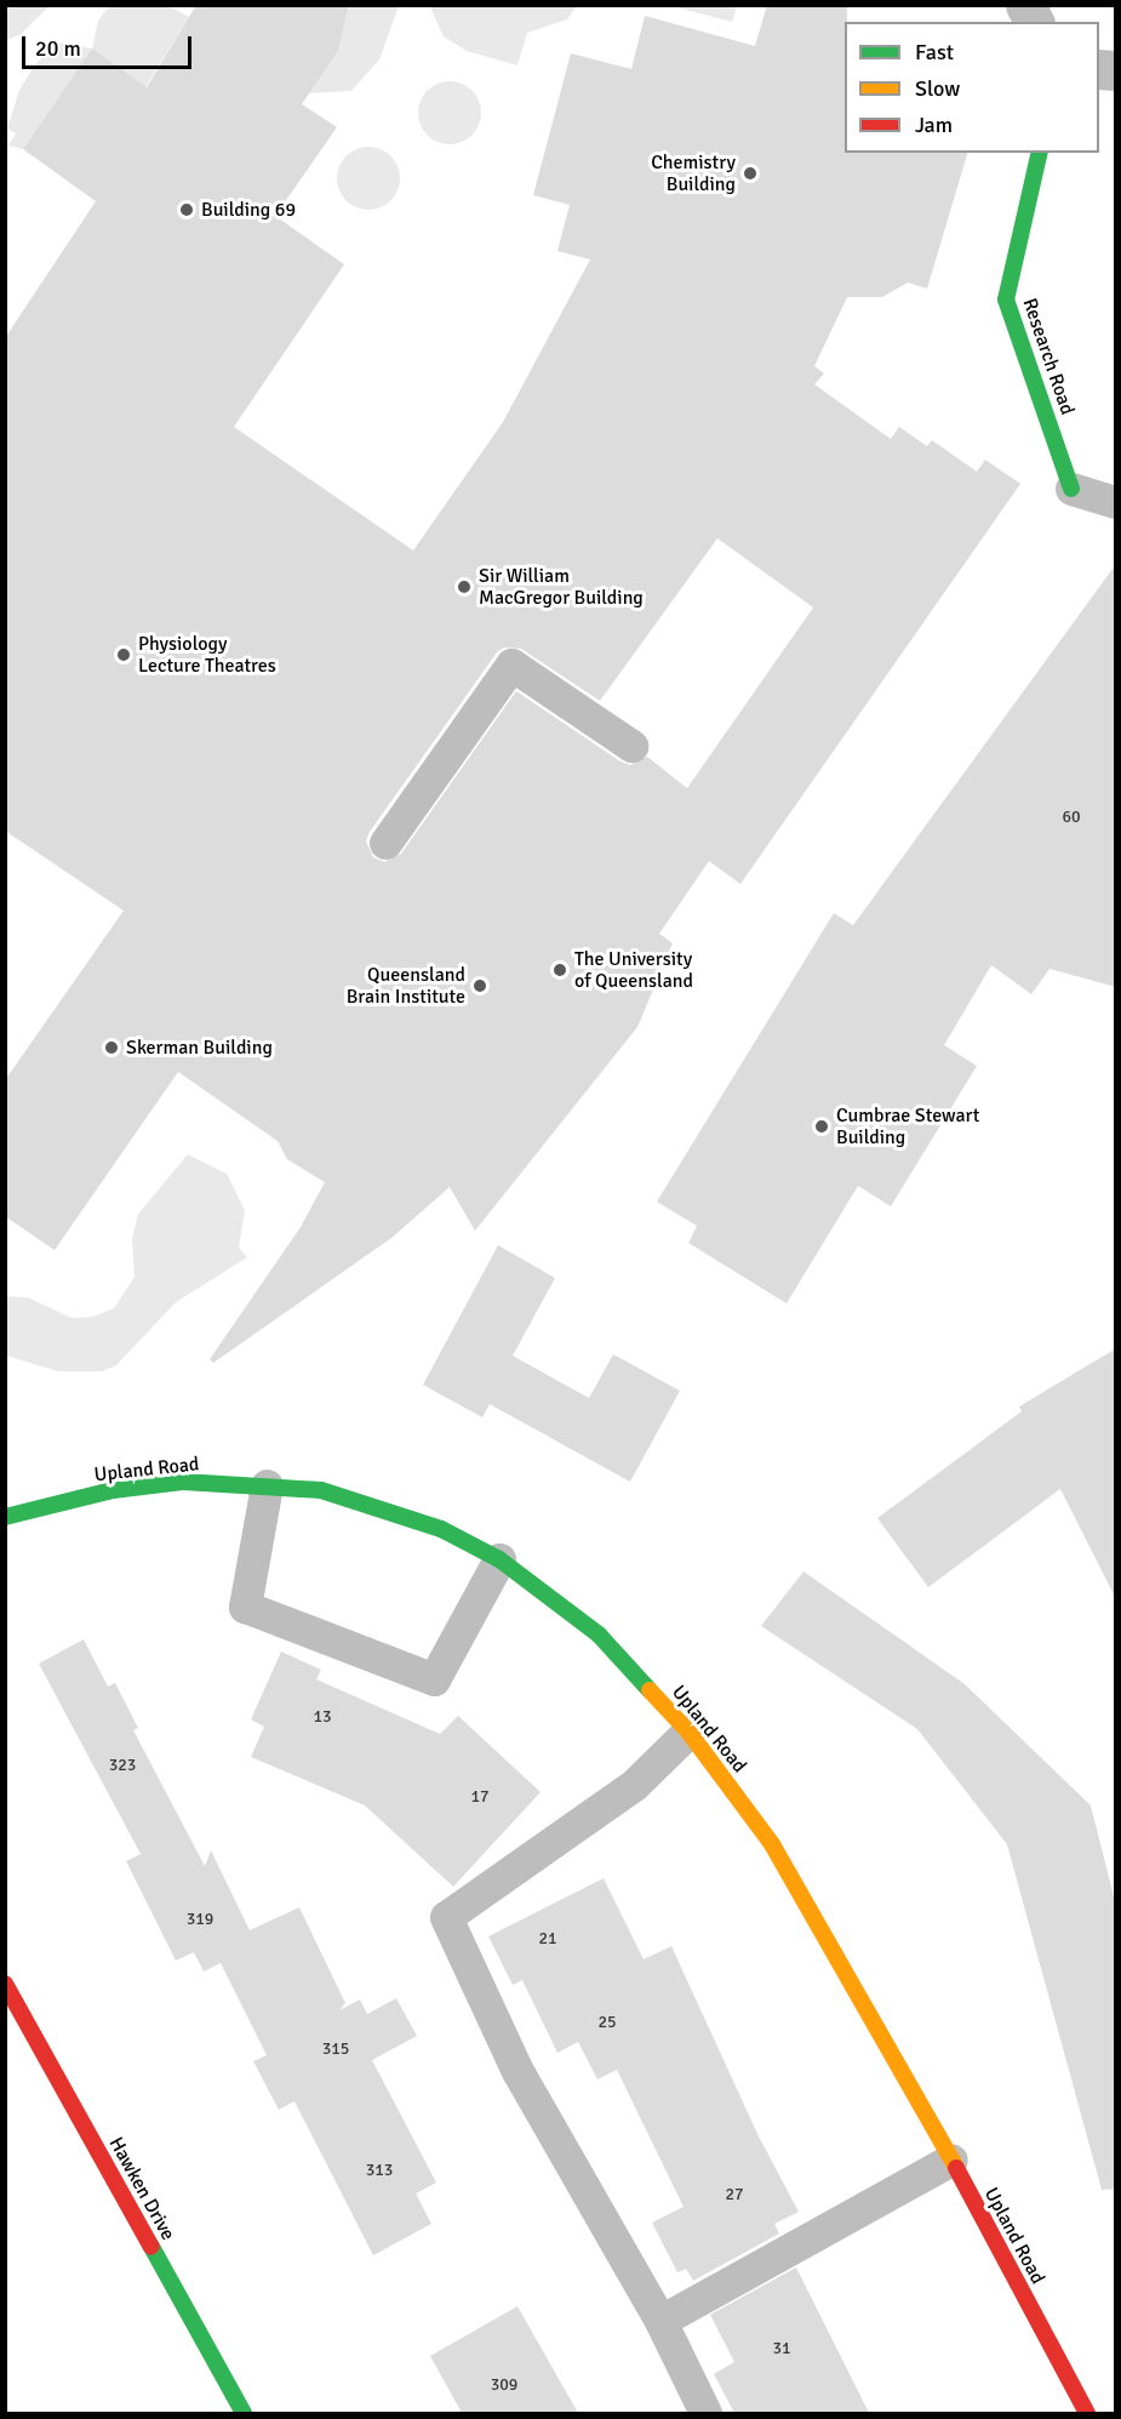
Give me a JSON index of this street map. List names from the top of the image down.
{
  "streets": {
    "street": ["Research Road", "Upland Road", "Hawken Drive"]
  },
  "places": [
    "Chemistry Building",
    "Building 69",
    "Sir William MacGregor Building",
    "Physiology Lecture Theatres",
    "The University of Queensland",
    "Queensland Brain Institute",
    "Skerman Building",
    "Cumbrae Stewart Building"
  ],
  "house_numbers": [
    "60",
    "13",
    "323",
    "17",
    "319",
    "21",
    "25",
    "315",
    "313",
    "27",
    "31",
    "309"
  ],
  "legend": ["Fast", "Slow", "Jam"],
  "scale_bar": "20 m"
}
